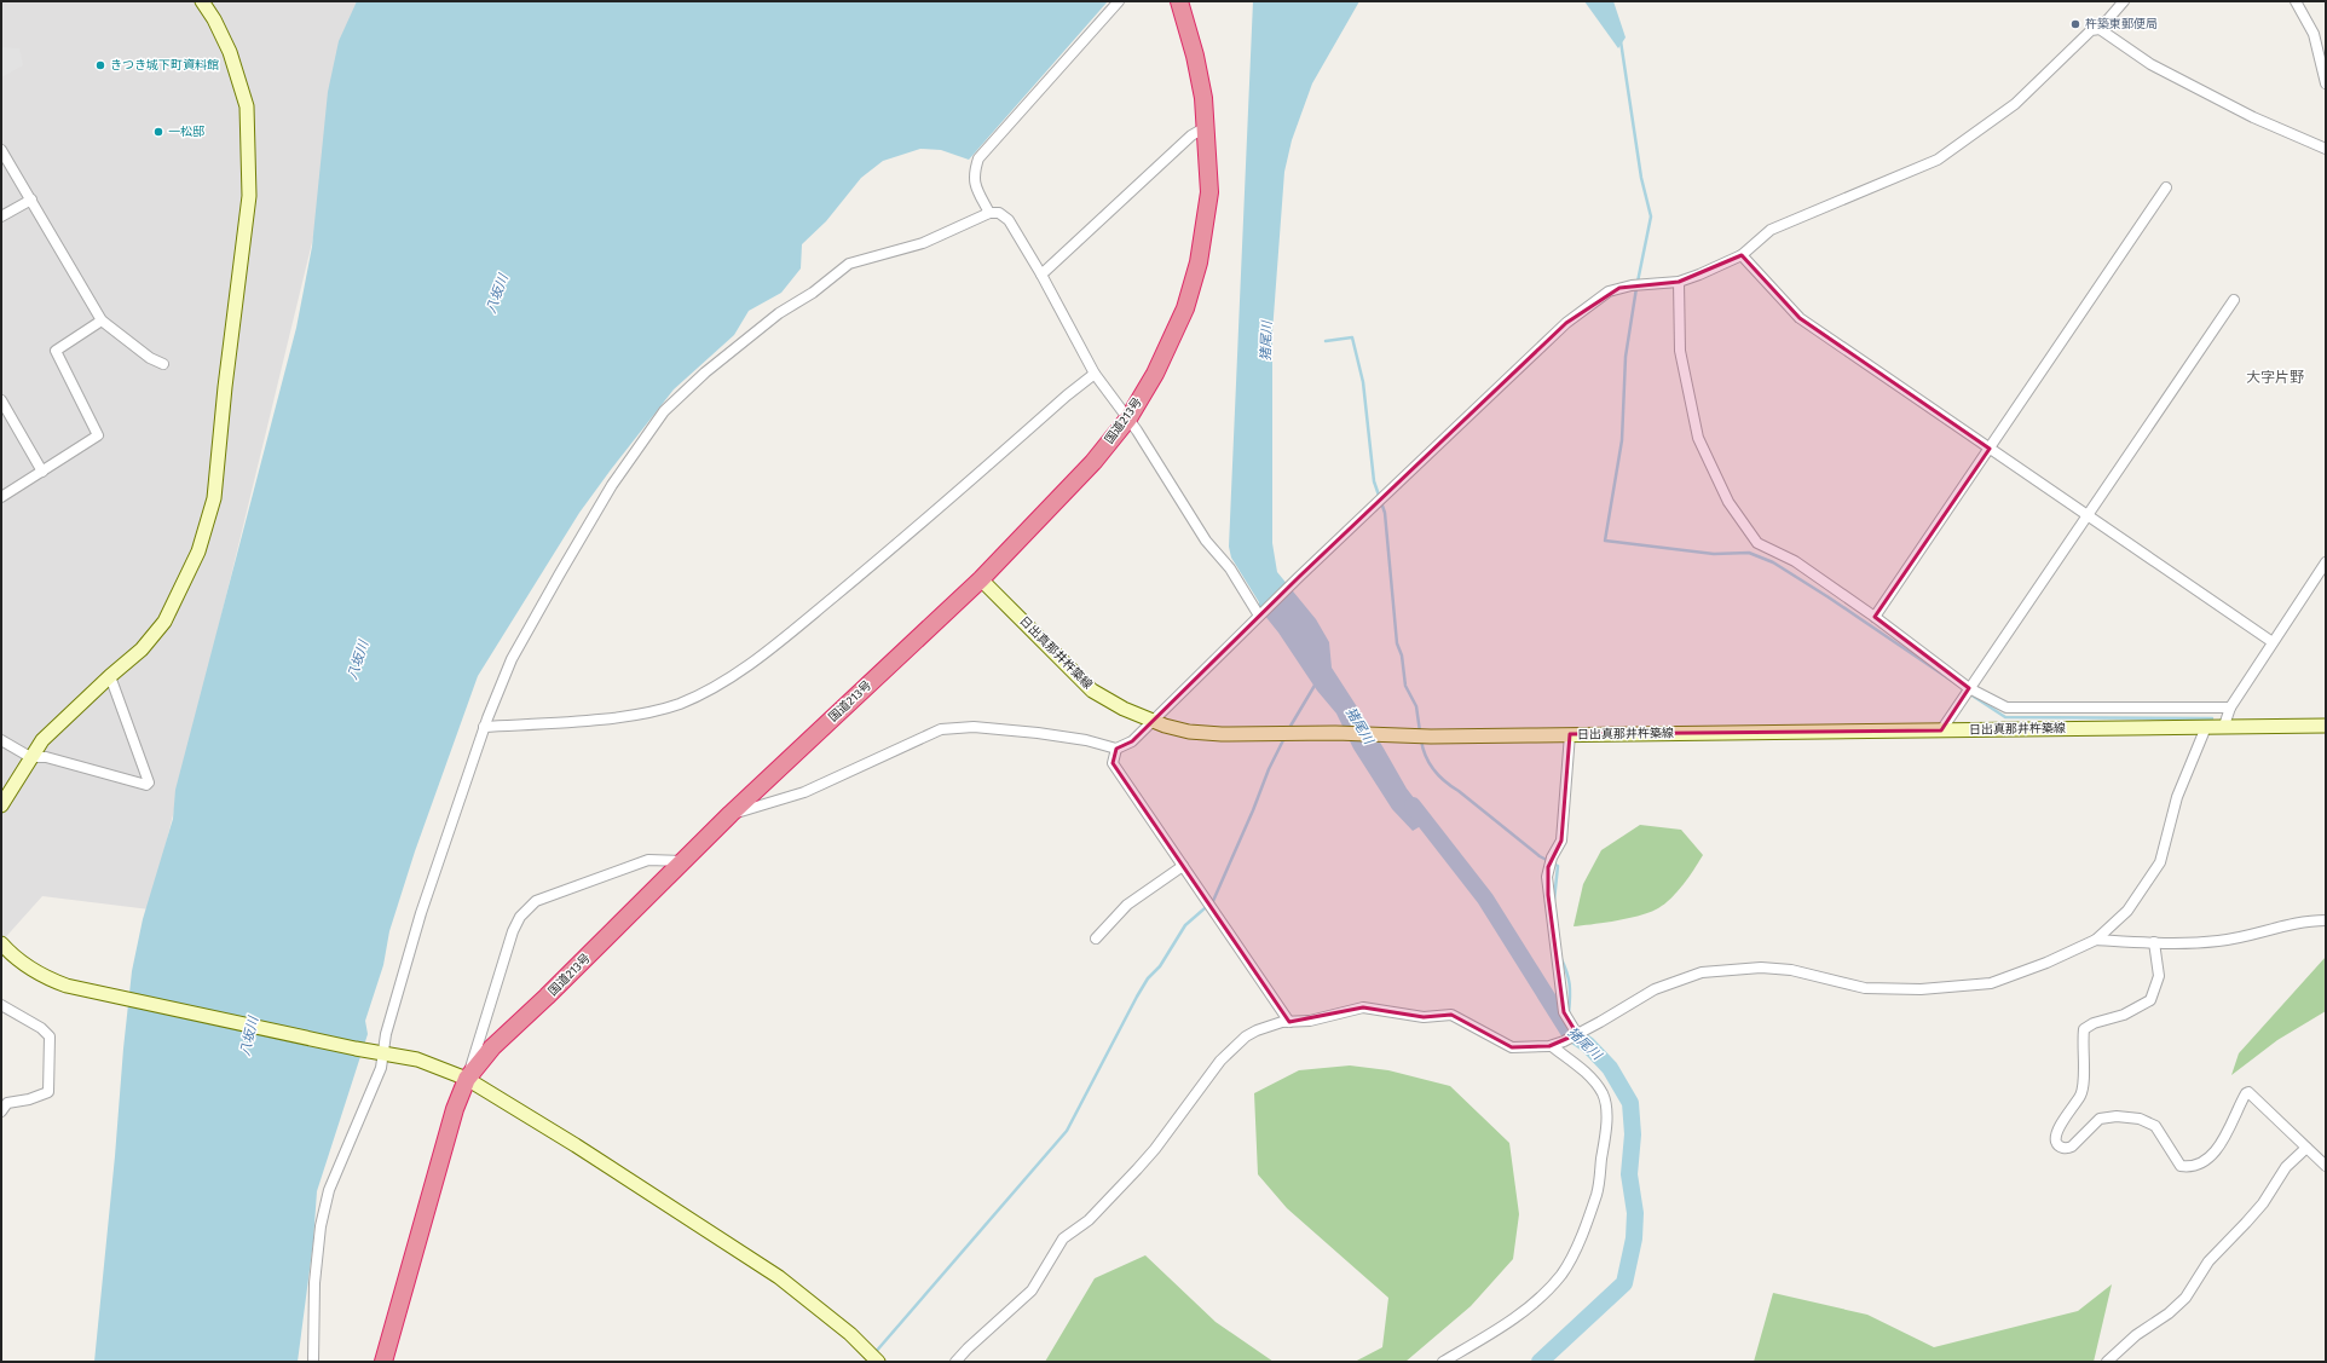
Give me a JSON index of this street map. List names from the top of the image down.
{
  "streets": {
    "highway": ["国道213号"],
    "street": ["日出真那井杵築線"]
  },
  "crossings": [
    ["国道213号", "日出真那井杵築線"]
  ],
  "districts": ["大字片野"],
  "water": ["八坂川", "猪尾川"],
  "places": ["杵築東郵便局", "きつき城下町資料館", "一松邸"]
}
